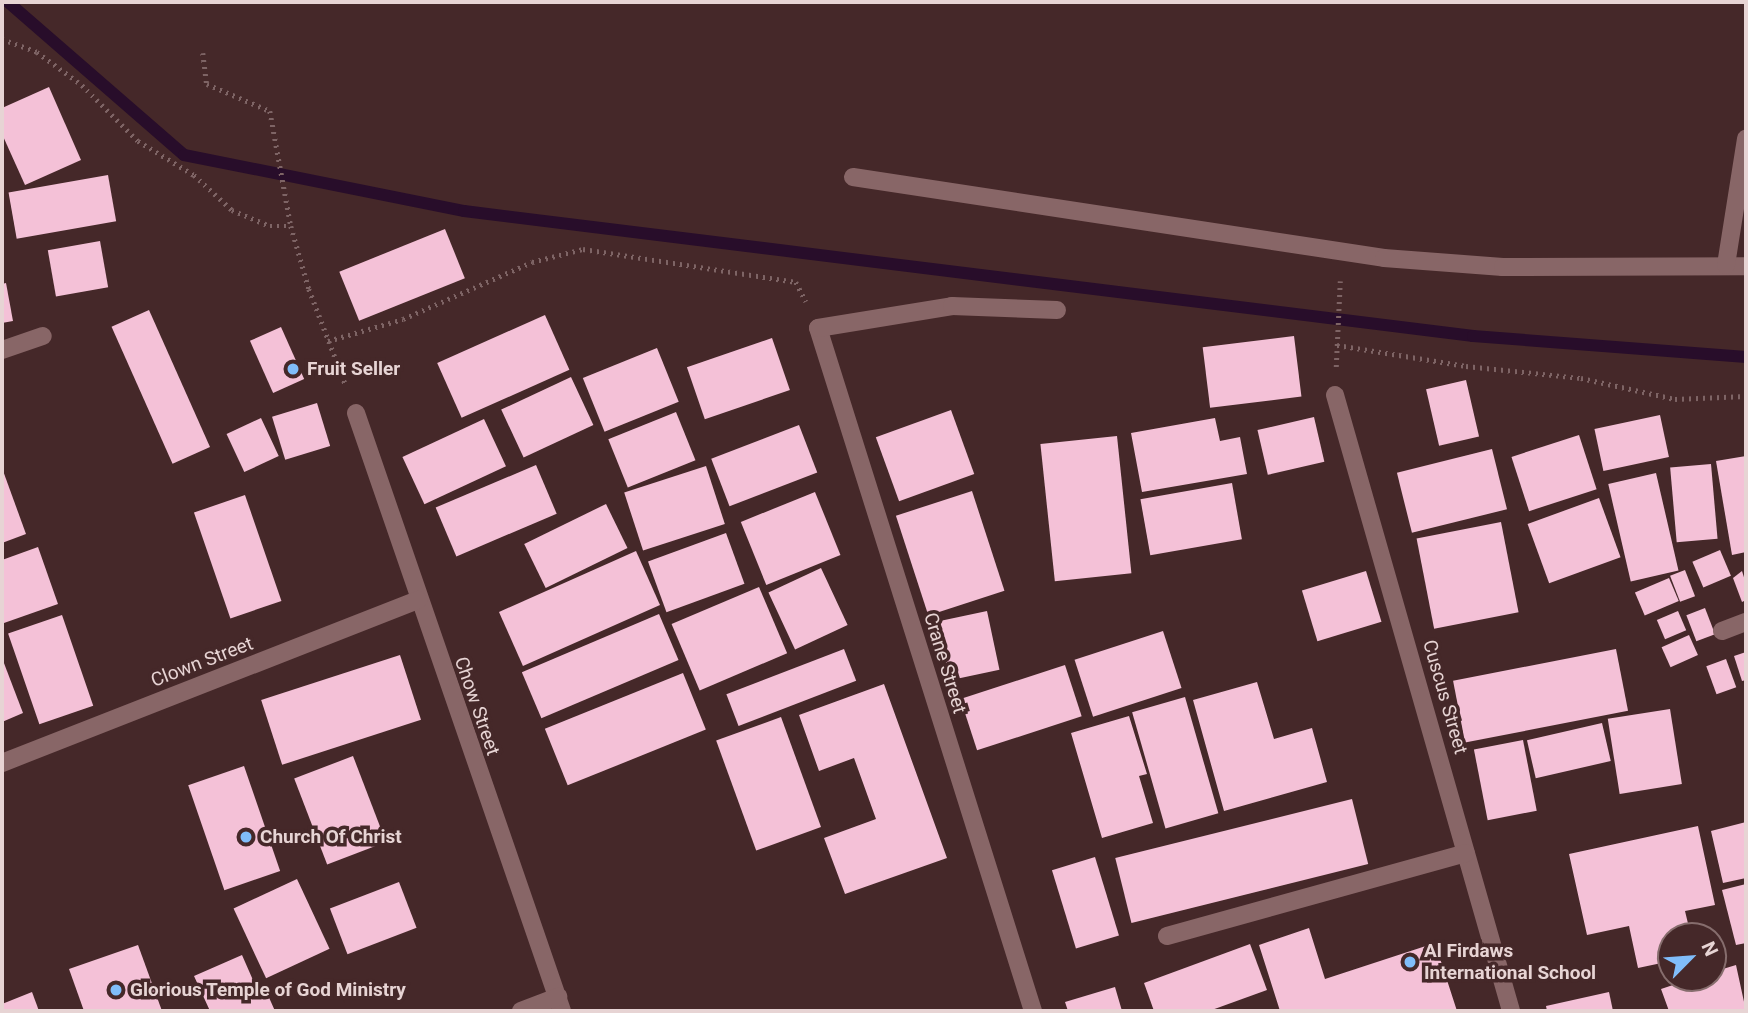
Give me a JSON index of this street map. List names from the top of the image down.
{
  "streets": {
    "street": [
      "Clown Street",
      "Crane Street",
      "Cuscus Street",
      "Chow Street"
    ]
  },
  "crossings": [
    ["Clown Street", "Chow Street"]
  ],
  "places": [
    "Fruit Seller",
    "Church Of Christ",
    "Al Firdaws International School",
    "Glorious Temple of God Ministry"
  ],
  "north": "top right"
}
